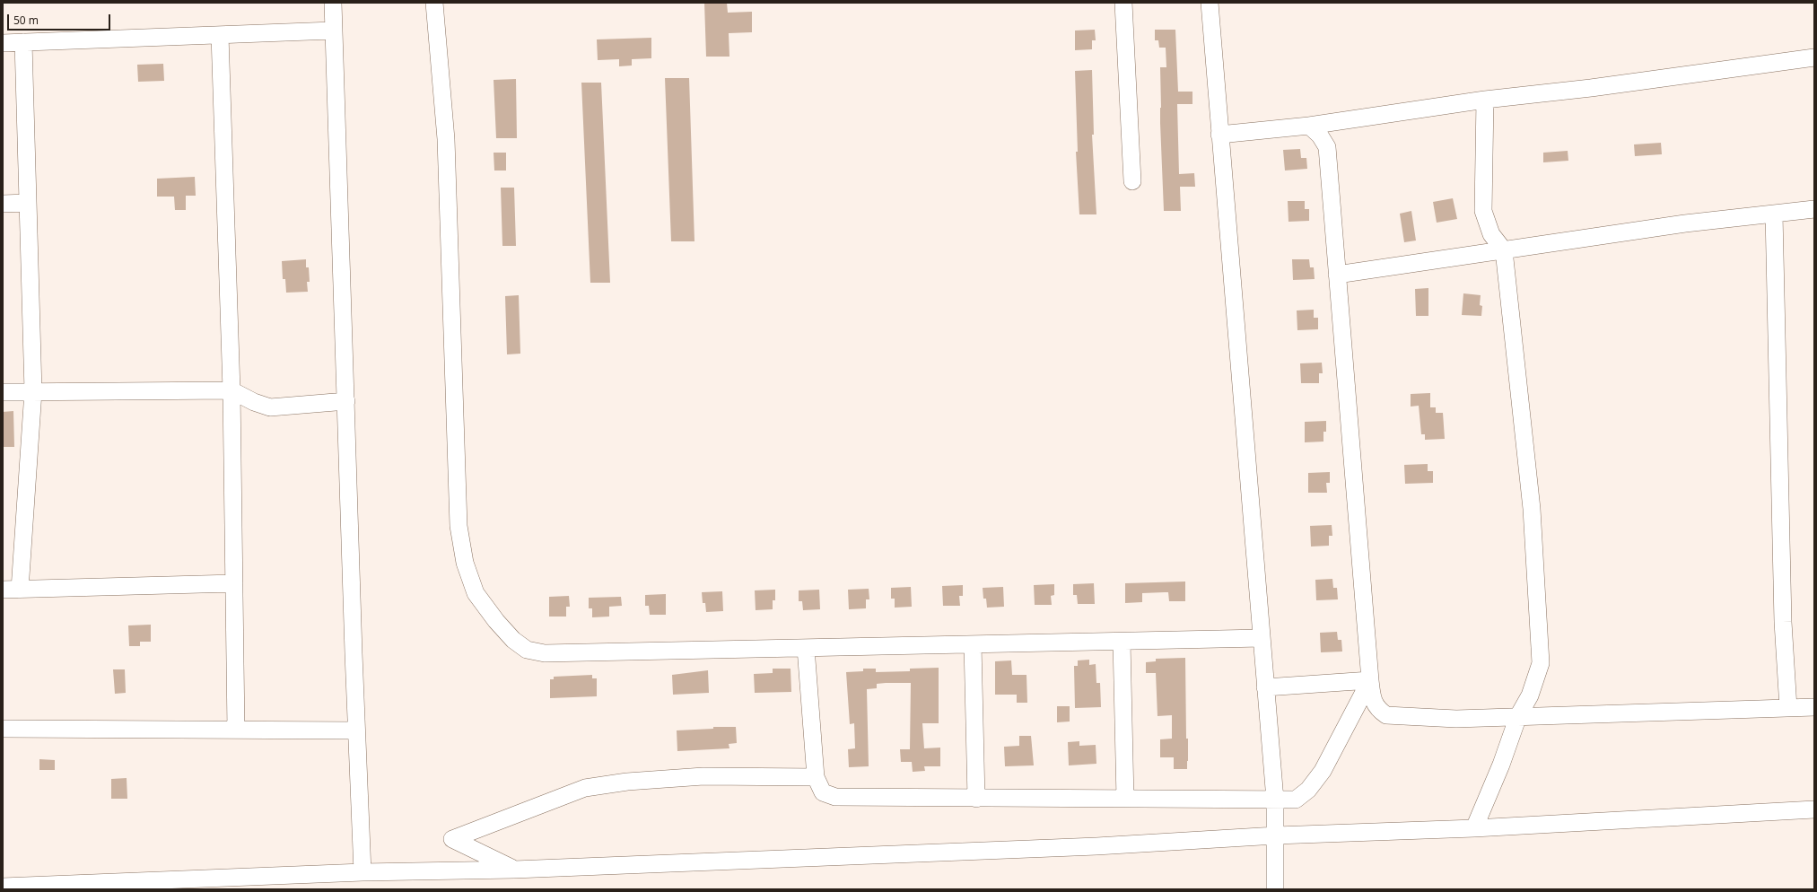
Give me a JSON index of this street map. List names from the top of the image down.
{
  "scale_bar": "50 m"
}
